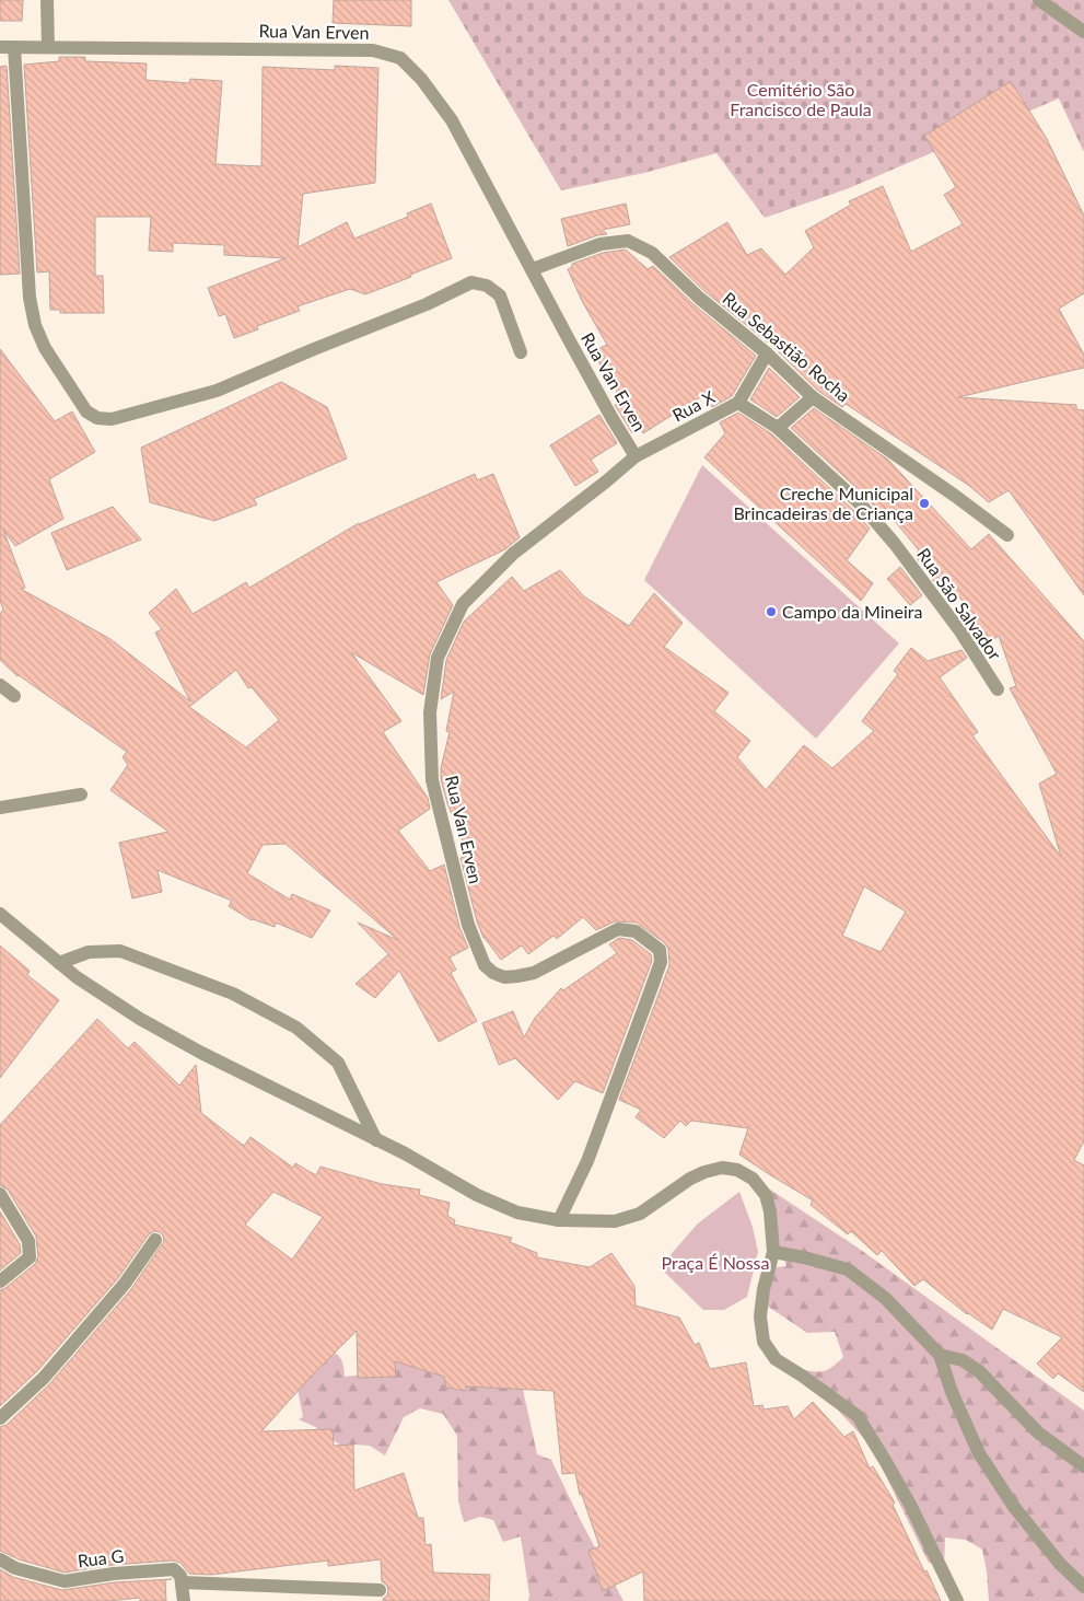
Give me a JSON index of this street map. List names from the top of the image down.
{
  "streets": {
    "street": [
      "Rua Van Erven",
      "Rua Sebastião Rocha",
      "Rua X",
      "Rua São Salvador",
      "Rua G"
    ]
  },
  "crossings": [
    ["Rua Van Erven", "Rua Sebastião Rocha"],
    ["Rua Van Erven", "Rua X"],
    ["Rua X", "Rua São Salvador"]
  ],
  "parks": ["Cemitério São Francisco de Paula", "Praça É Nossa"],
  "places": ["Creche Municipal Brincadeiras de Criança", "Campo da Mineira"]
}
